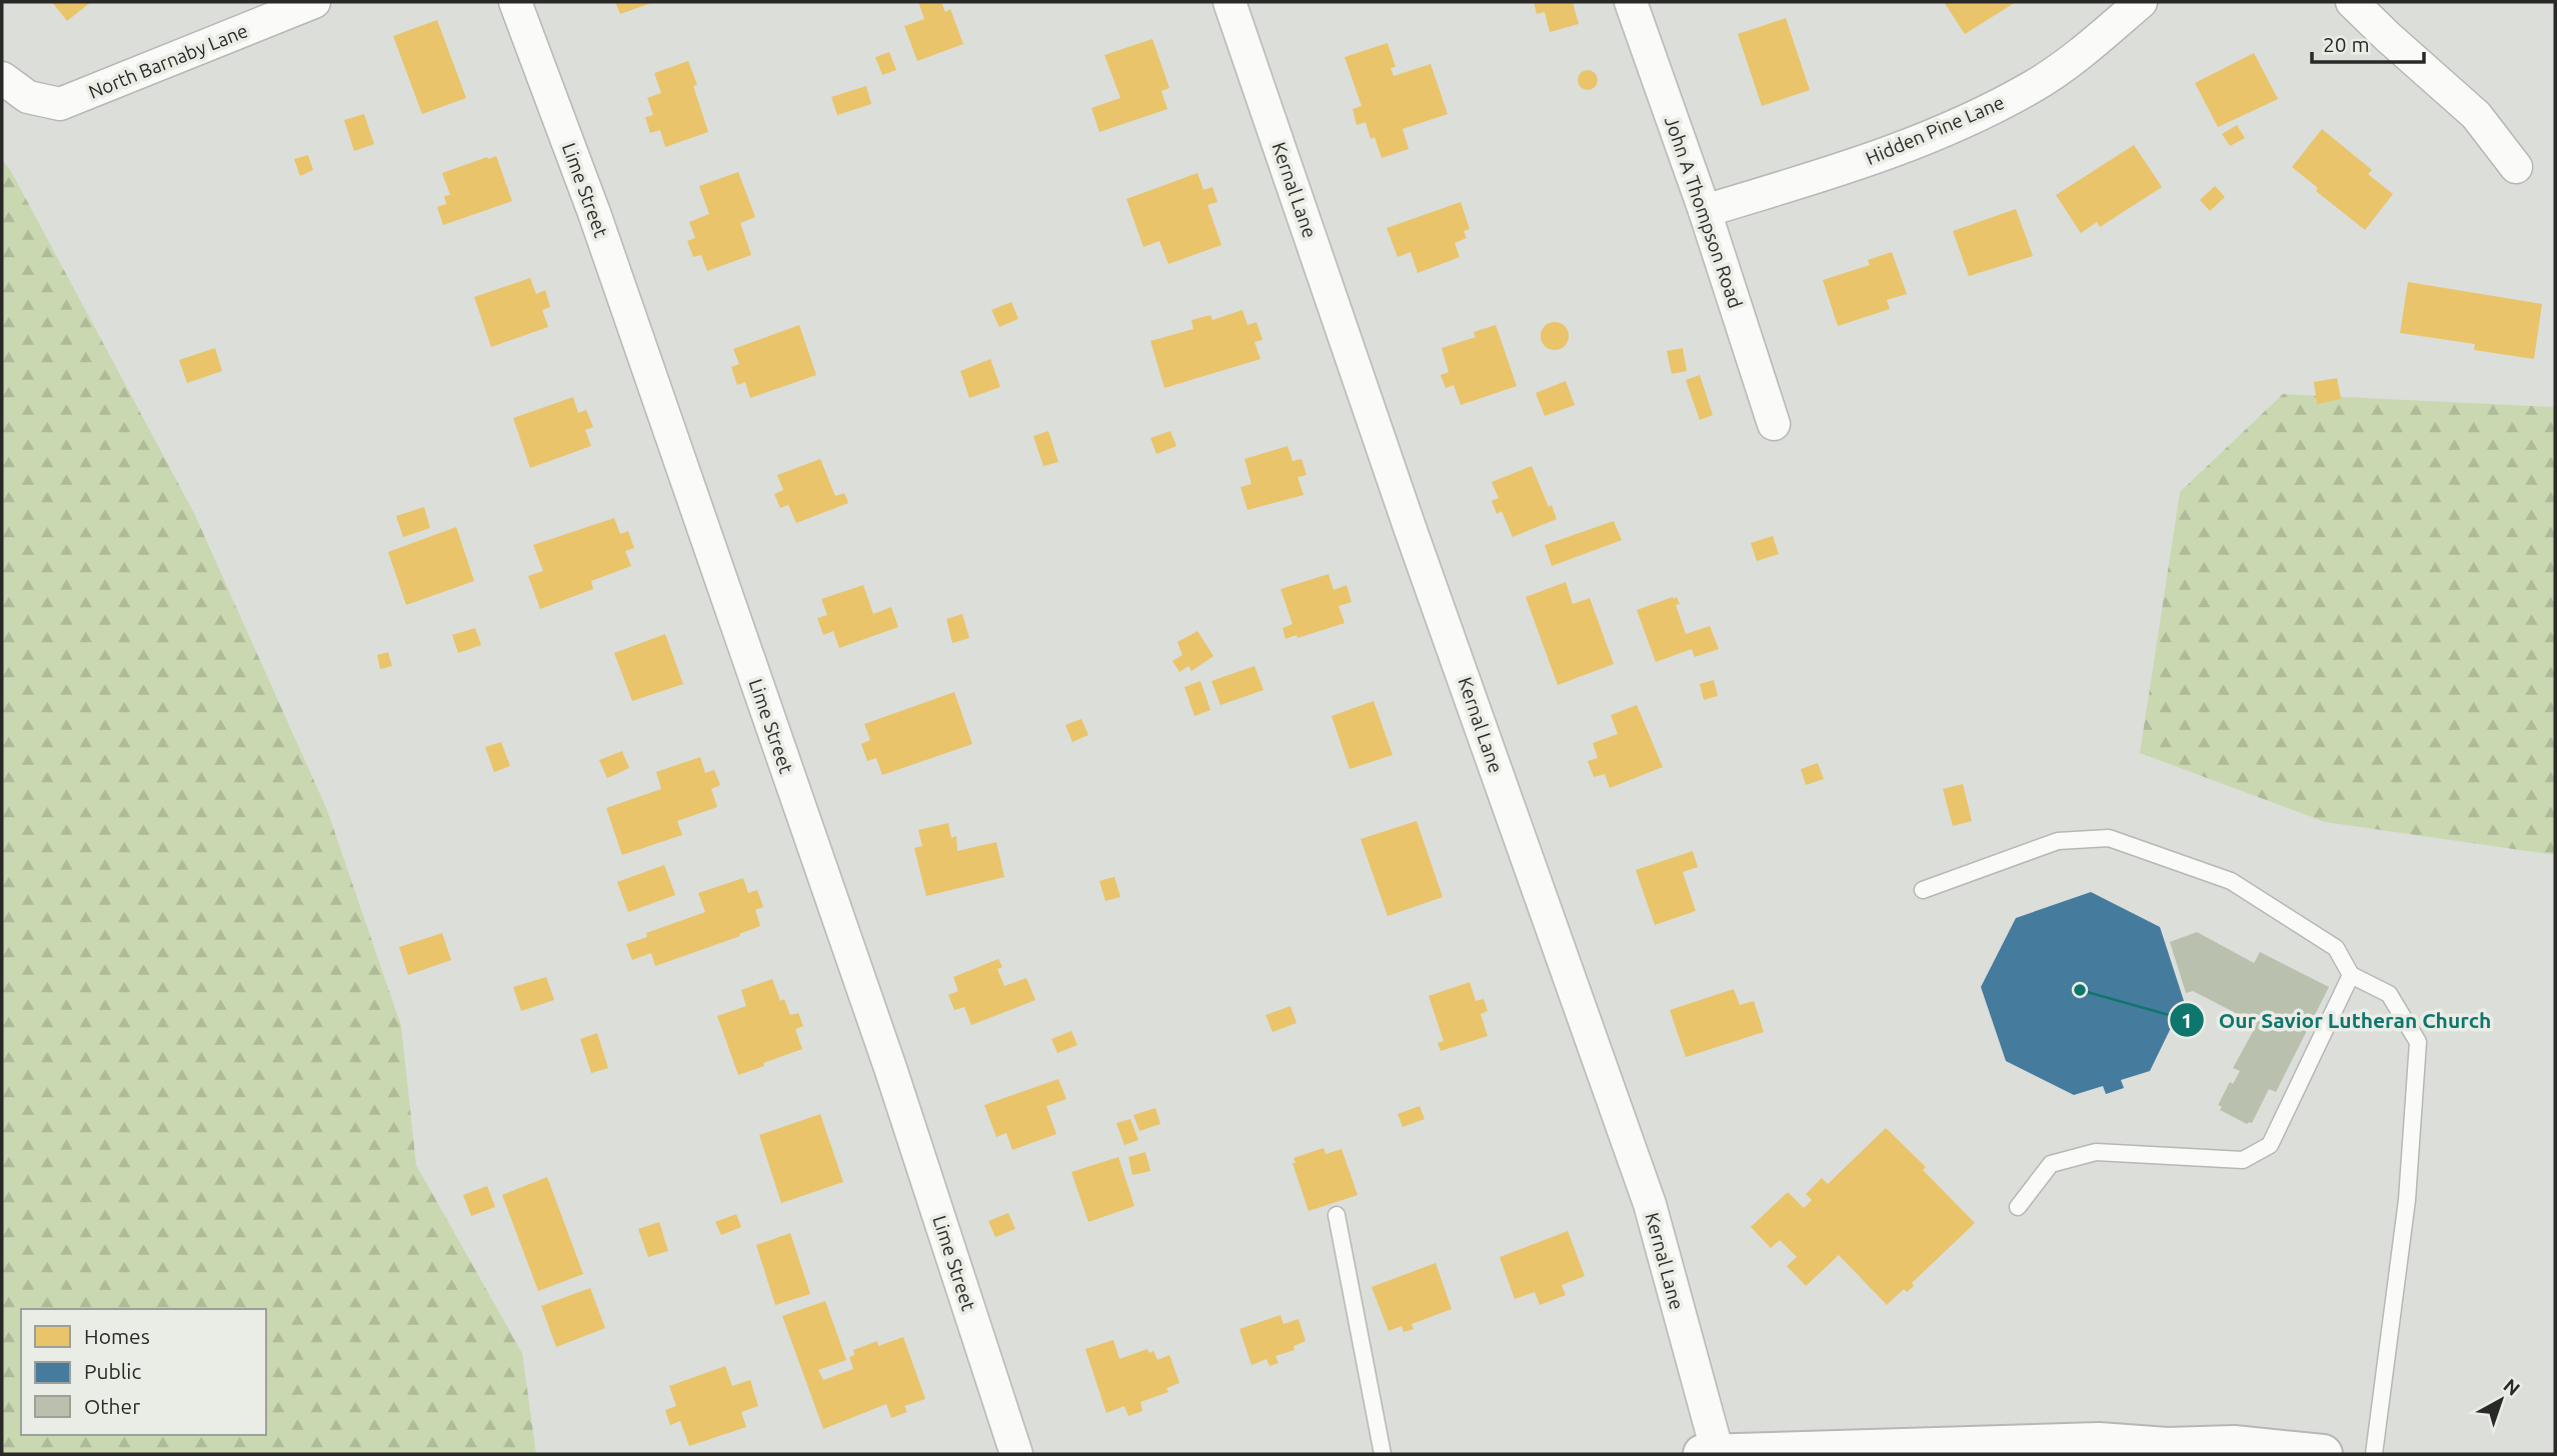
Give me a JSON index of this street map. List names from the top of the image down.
{
  "streets": {
    "street": [
      "North Barnaby Lane",
      "Hidden Pine Lane",
      "Lime Street",
      "Kernal Lane",
      "John A Thompson Road"
    ]
  },
  "crossings": [
    ["Hidden Pine Lane", "John A Thompson Road"]
  ],
  "places": ["Our Savior Lutheran Church"],
  "legend": ["Homes", "Public", "Other"],
  "scale_bar": "20 m",
  "north": "top right"
}
